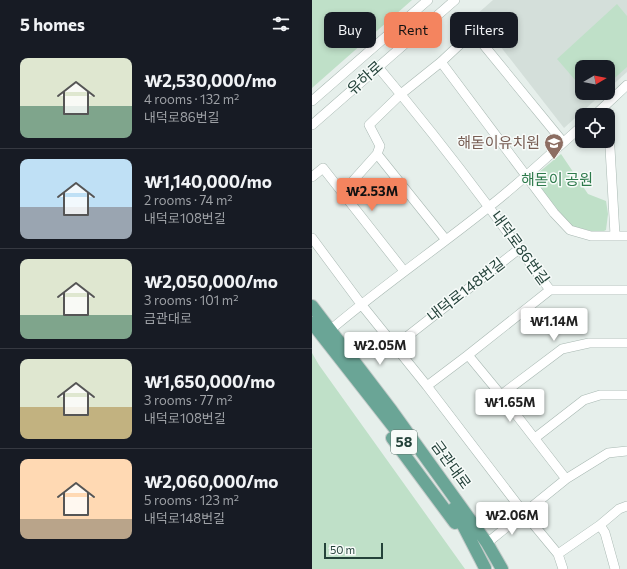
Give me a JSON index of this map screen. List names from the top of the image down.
{
  "streets": {
    "main road": ["58", "금관대로"],
    "street": ["유하로", "내덕로86번길", "내덕로148번길"]
  },
  "crossings": [
    ["유하로", "내덕로86번길"],
    ["내덕로86번길", "내덕로148번길"]
  ],
  "parks": ["해돋이 공원"],
  "places": {
    "school or university": ["해돋이유치원"]
  },
  "scale_bar": "50 m",
  "north": "right",
  "page": {
    "heading": "5 homes",
    "chip": ["Buy", "Rent", "Filters"],
    "list": [
      {
        "name": "₩2,530,000/mo",
        "note": "4 rooms · 132 m² · 내덕로86번길"
      },
      {
        "name": "₩1,140,000/mo",
        "note": "2 rooms · 74 m² · 내덕로108번길"
      },
      {
        "name": "₩2,050,000/mo",
        "note": "3 rooms · 101 m² · 금관대로"
      },
      {
        "name": "₩1,650,000/mo",
        "note": "3 rooms · 77 m² · 내덕로108번길"
      },
      {
        "name": "₩2,060,000/mo",
        "note": "5 rooms · 123 m² · 내덕로148번길"
      }
    ],
    "price": [
      "₩2.53M",
      "₩1.14M",
      "₩2.05M",
      "₩1.65M",
      "₩2.06M"
    ],
    "scale": "50 m"
  }
}
